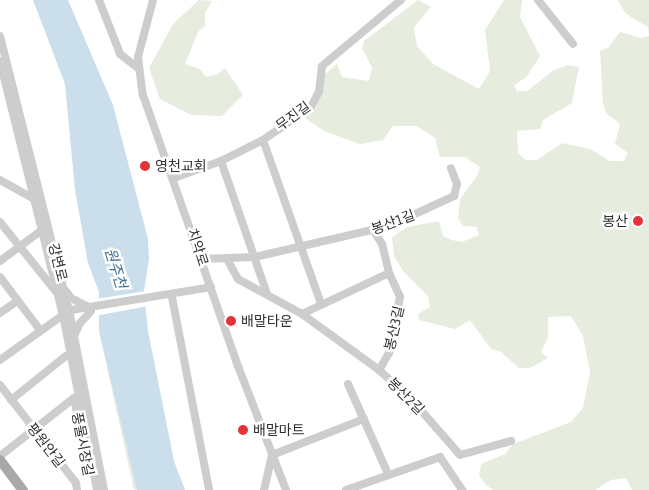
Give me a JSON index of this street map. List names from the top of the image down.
{
  "streets": {
    "street": [
      "무진길",
      "봉산1길",
      "치악로",
      "강변로",
      "봉산3길",
      "봉산2길",
      "풍물시장길",
      "평원안길"
    ]
  },
  "crossings": [
    ["무진길", "치악로"],
    ["봉산1길", "치악로"],
    ["봉산1길", "봉산3길"],
    ["봉산1길", "봉산2길"],
    ["봉산3길", "봉산2길"],
    ["풍물시장길", "평원안길"]
  ],
  "water": ["원주천"],
  "places": [
    "영천교회",
    "봉산",
    "배말타운",
    "배말마트"
  ]
}
